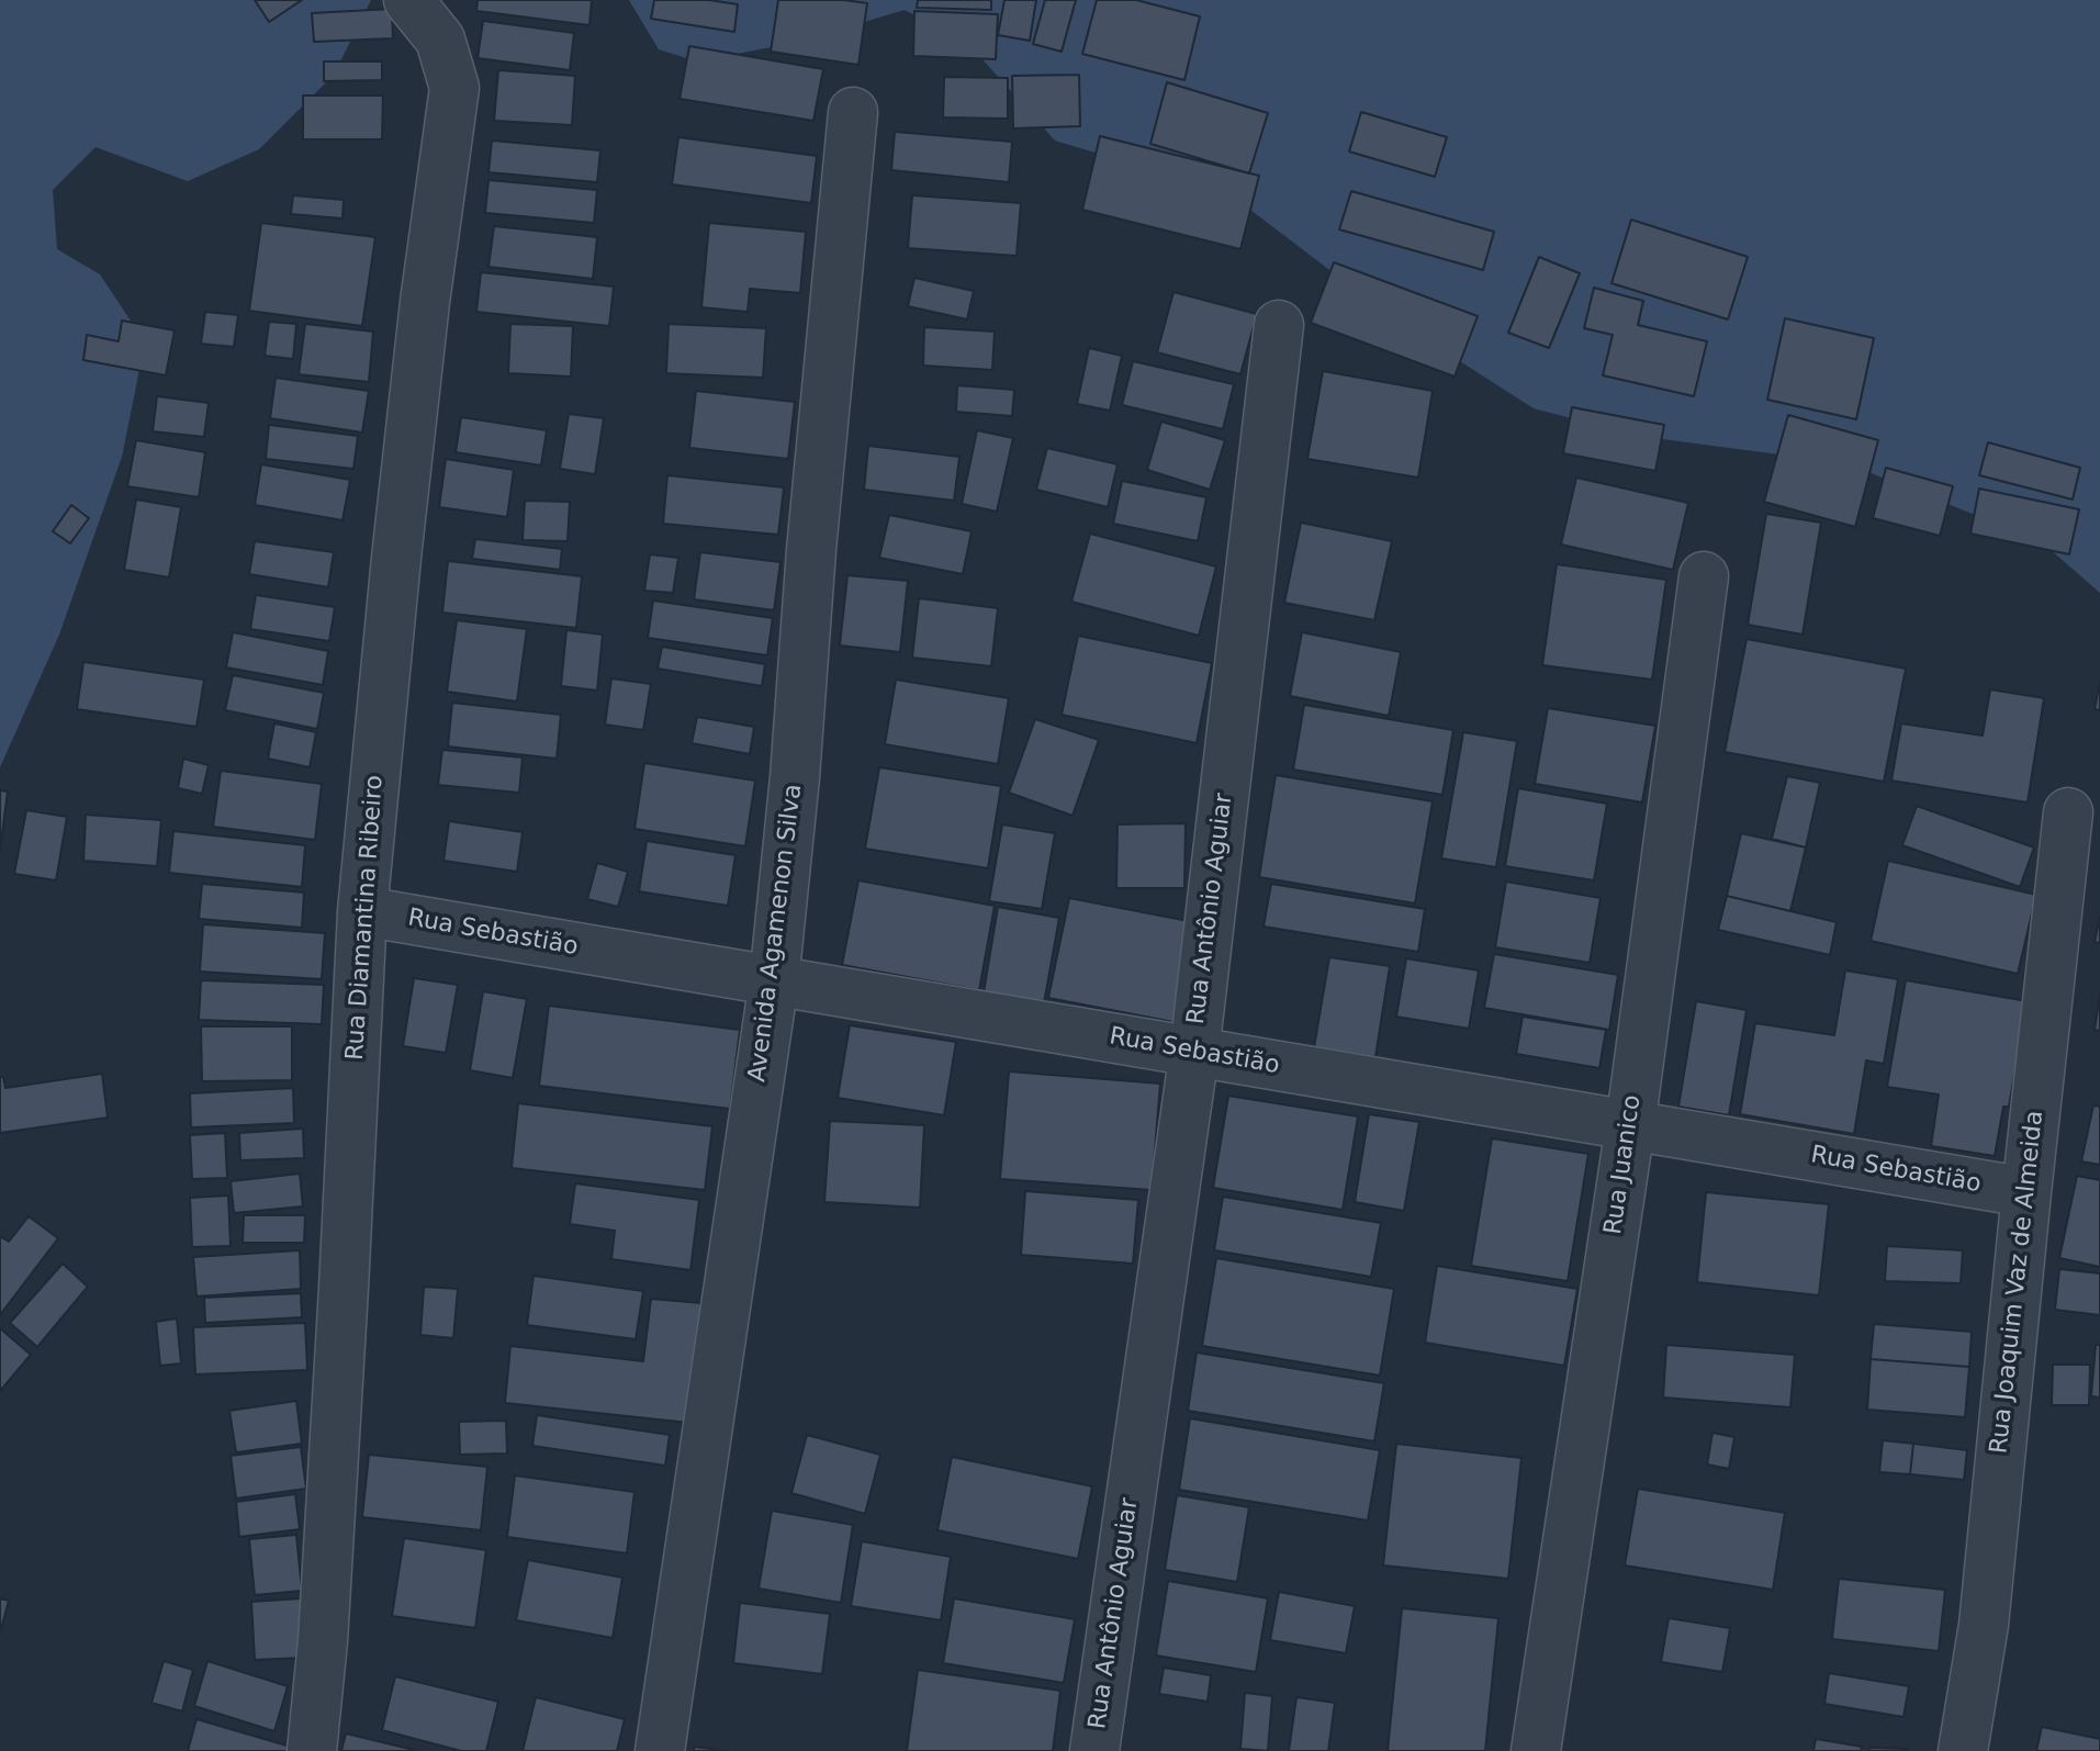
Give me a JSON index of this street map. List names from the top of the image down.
{
  "streets": {
    "street": [
      "Rua Antônio Aguiar",
      "Rua Diamantina Ribeiro",
      "Rua Sebastião",
      "Avenida Agamenon Silva",
      "Rua Juanico",
      "Rua Joaquim Vaz de Almeida"
    ]
  },
  "crossings": [
    ["Rua Antônio Aguiar", "Rua Sebastião"],
    ["Rua Diamantina Ribeiro", "Rua Sebastião"],
    ["Rua Sebastião", "Avenida Agamenon Silva"],
    ["Rua Sebastião", "Rua Juanico"],
    ["Rua Sebastião", "Rua Joaquim Vaz de Almeida"]
  ]
}
